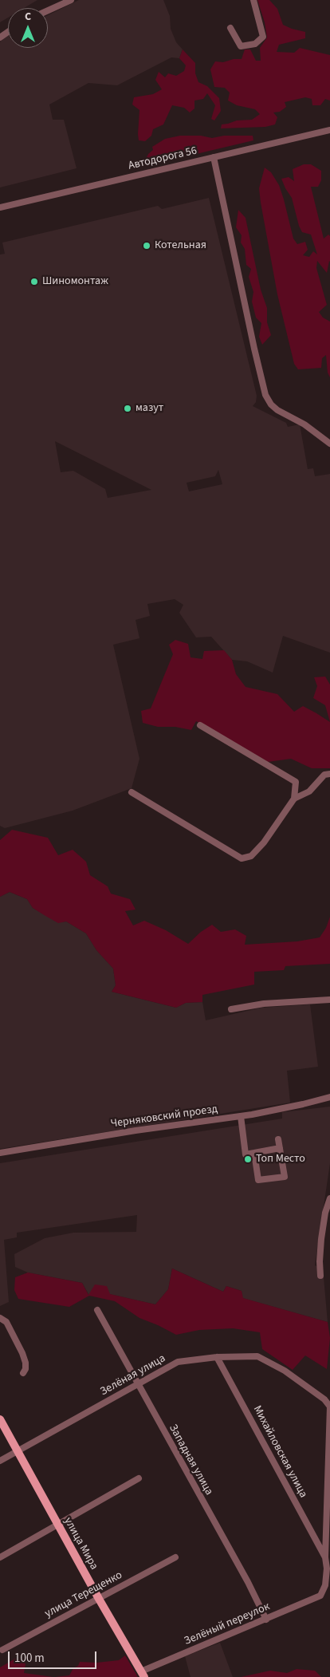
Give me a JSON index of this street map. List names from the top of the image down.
{
  "streets": {
    "main road": ["улица Мира"],
    "street": [
      "Автодорога 56",
      "Черняковский проезд",
      "Зелёная улица",
      "Михайловская улица",
      "Западная улица",
      "улица Терещенко",
      "Зелёный переулок"
    ]
  },
  "crossings": [
    ["Зелёная улица", "Михайловская улица"],
    ["Зелёная улица", "Западная улица"],
    ["Зелёная улица", "улица Мира"],
    ["Зелёная улица", "Зелёный переулок"],
    ["Михайловская улица", "Зелёный переулок"],
    ["Западная улица", "Зелёный переулок"],
    ["улица Мира", "улица Терещенко"],
    ["улица Мира", "Зелёный переулок"]
  ],
  "places": [
    "Котельная",
    "Шиномонтаж",
    "мазут",
    "Топ Место"
  ],
  "scale_bar": "100 m",
  "north": "top"
}
